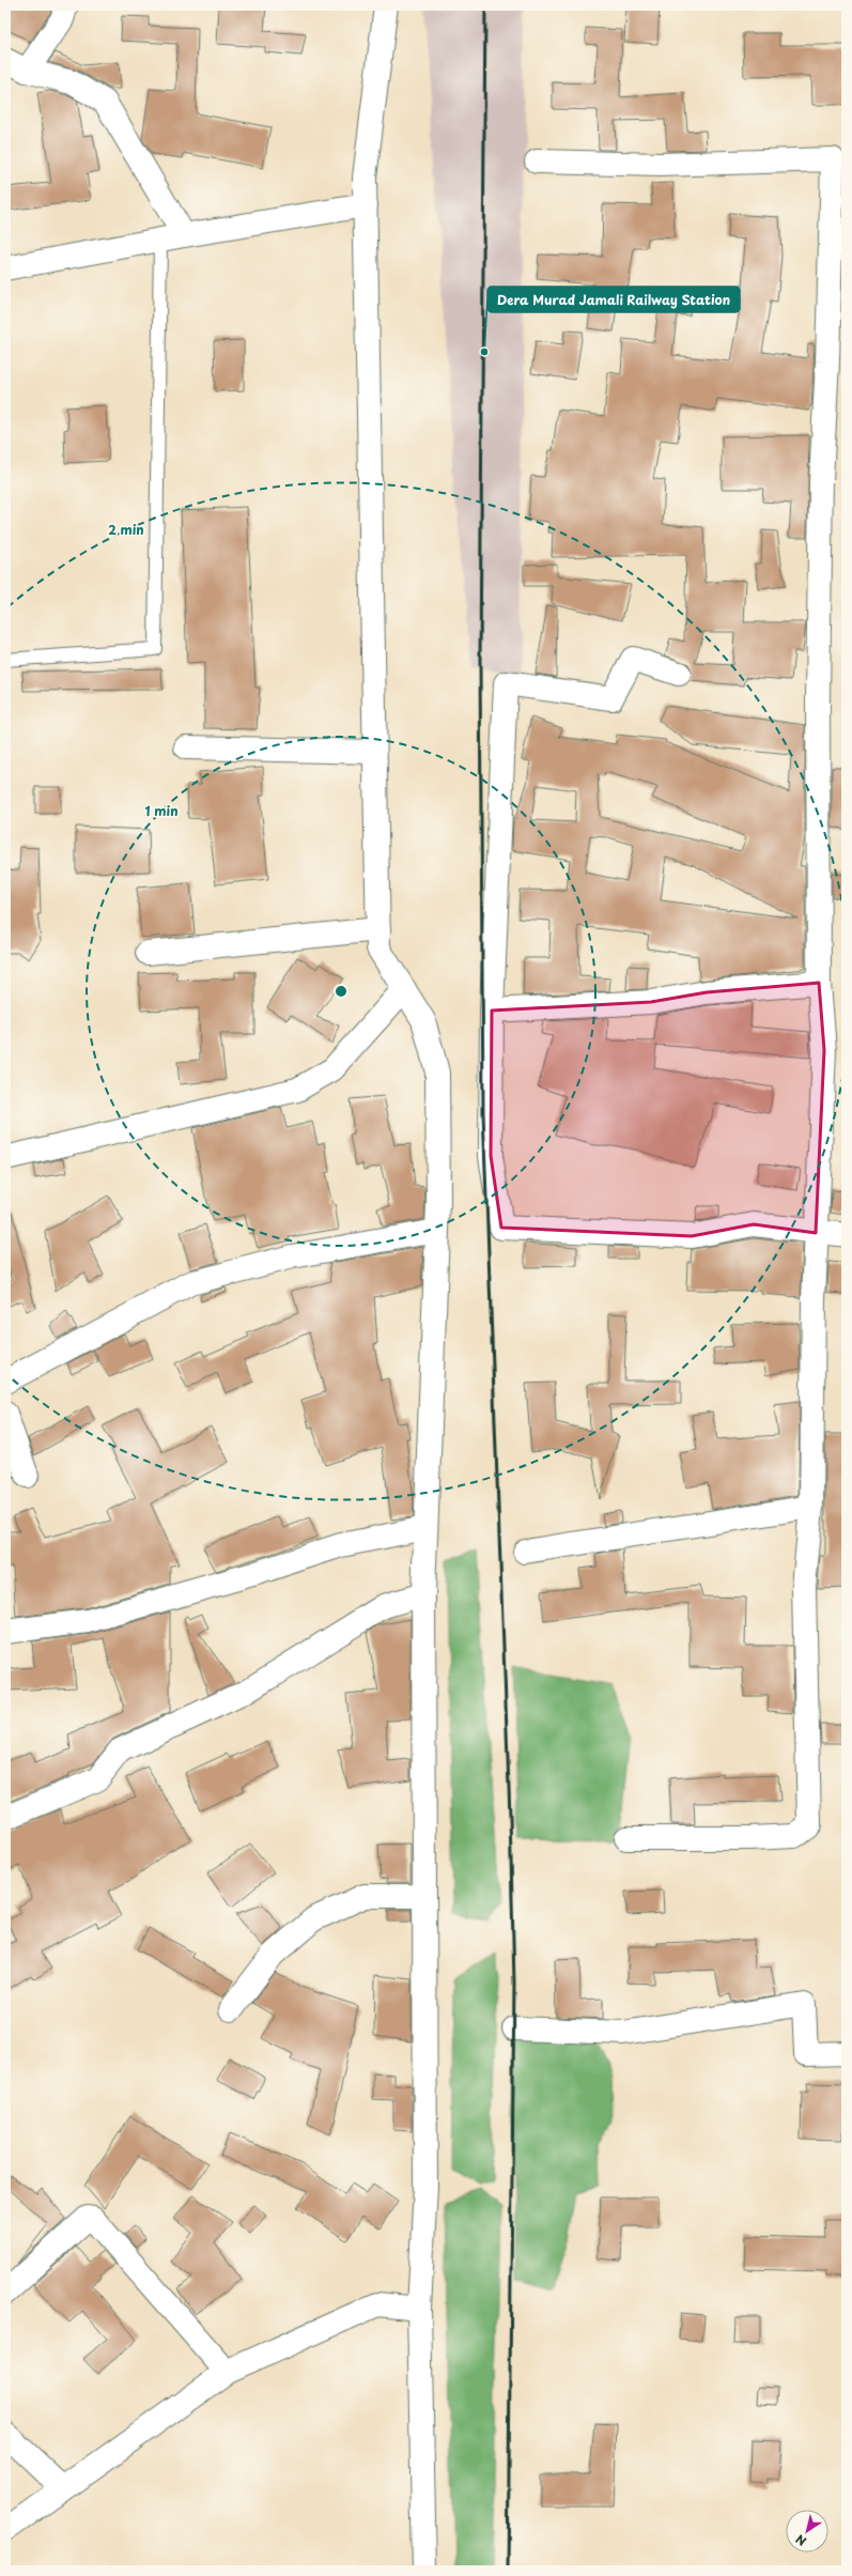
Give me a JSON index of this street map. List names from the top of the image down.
{
  "places": ["Dera Murad Jamali Railway Station"],
  "north": "bottom left",
  "rings": ["2 min", "1 min"]
}
